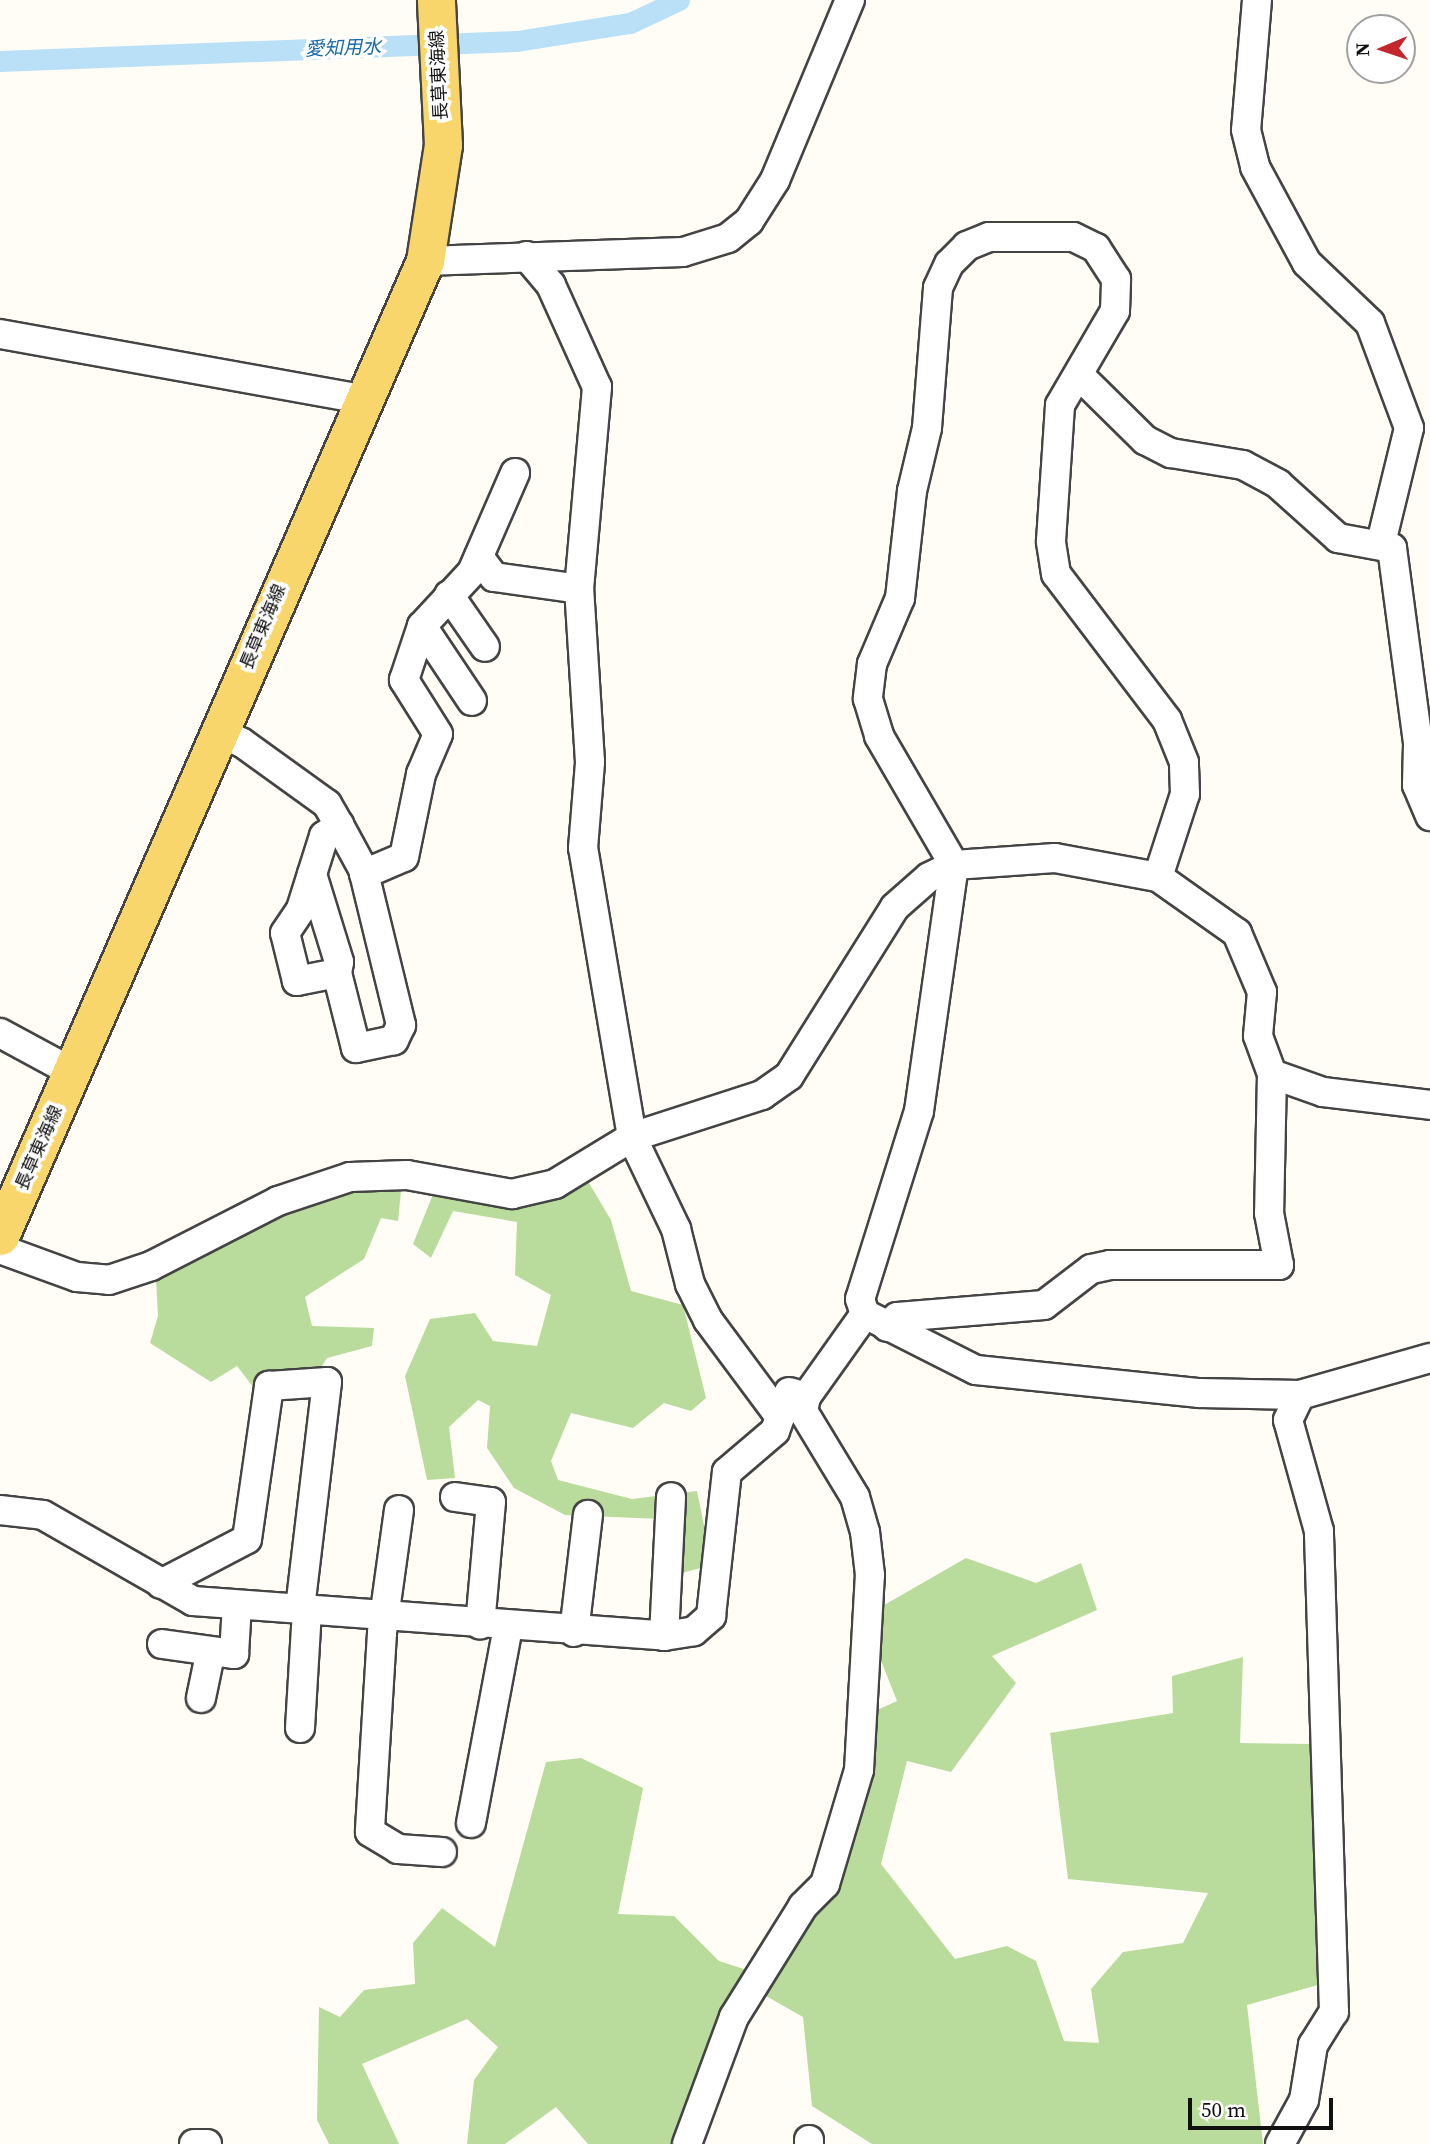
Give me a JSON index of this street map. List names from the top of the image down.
{
  "streets": {
    "main road": ["長草東海線"]
  },
  "water": ["愛知用水"],
  "scale_bar": "50 m",
  "north": "left"
}
